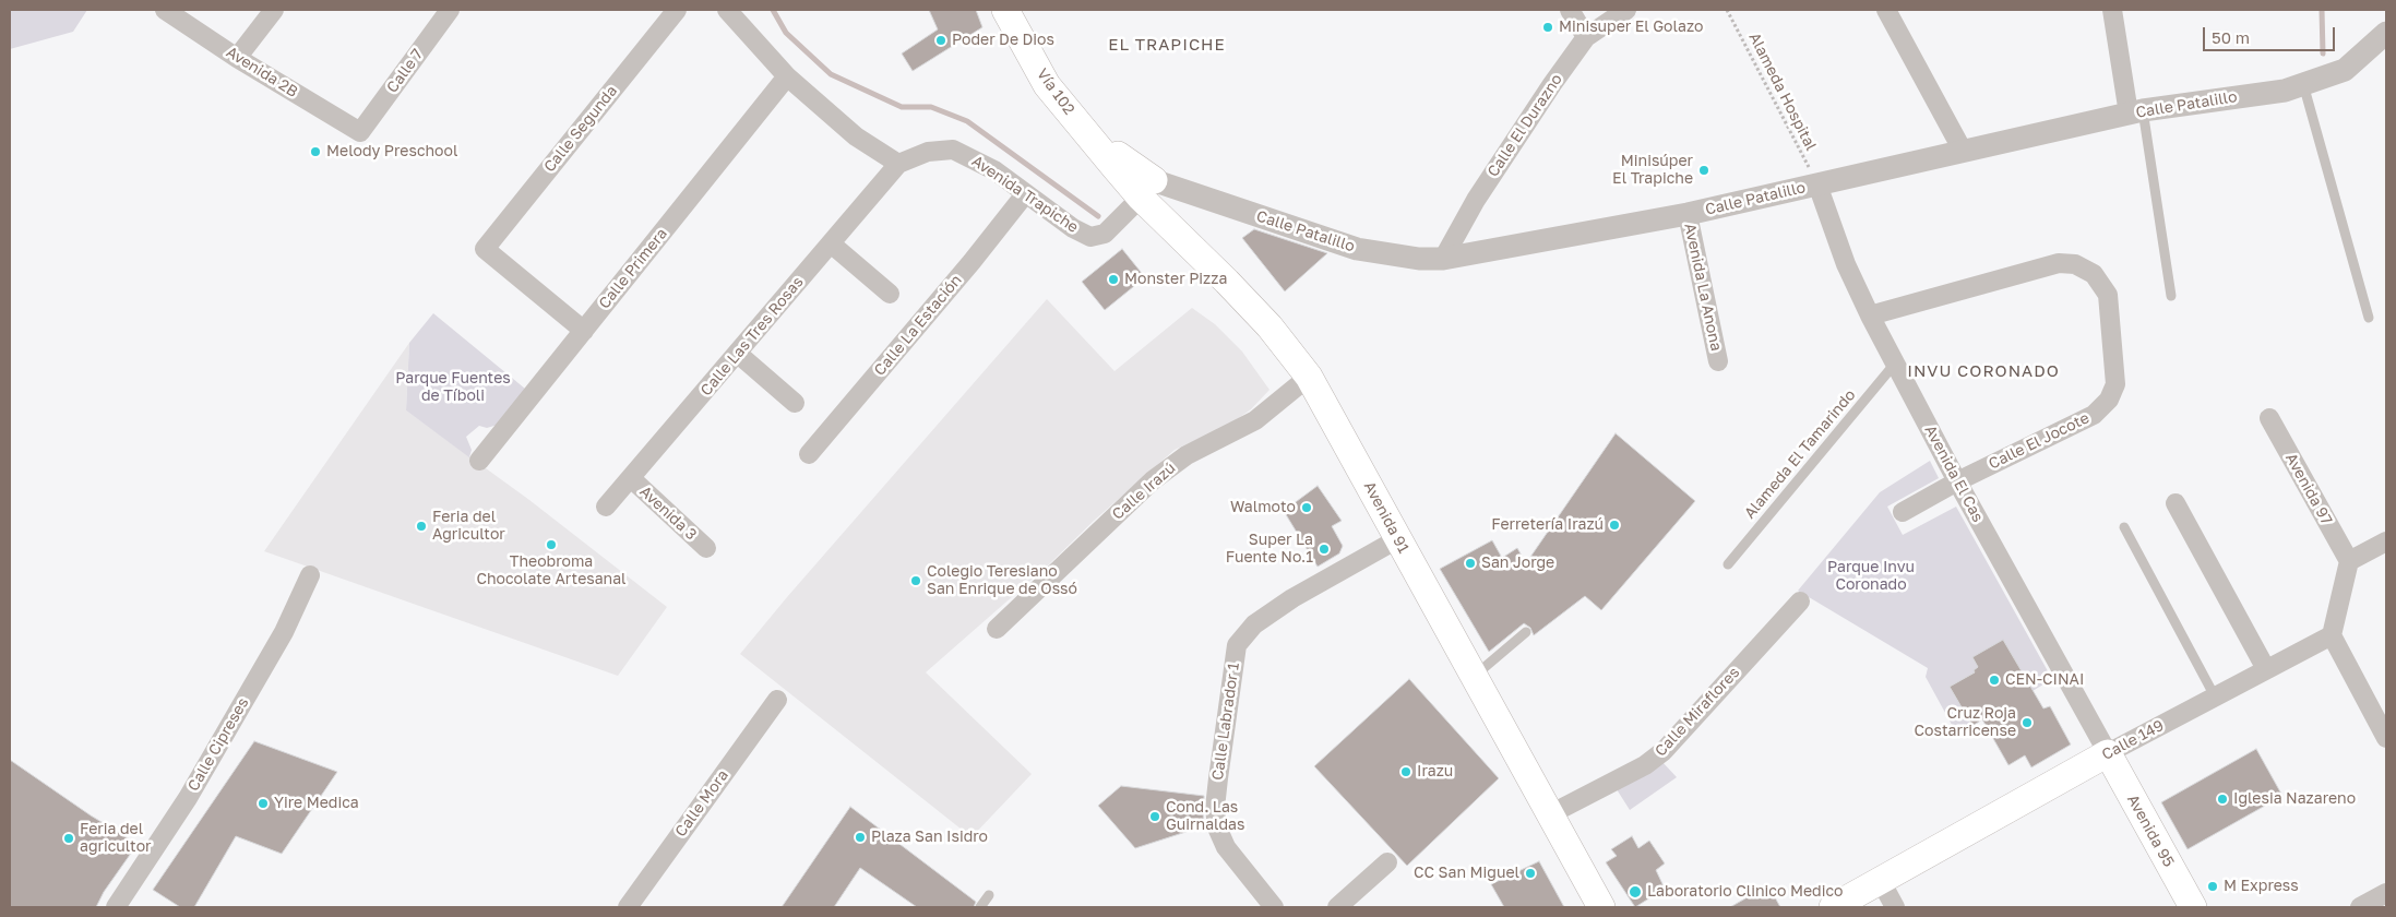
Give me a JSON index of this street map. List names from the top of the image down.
{
  "streets": {
    "main road": [
      "Vía 102",
      "Avenida 91",
      "Calle 149",
      "Avenida 95"
    ],
    "street": [
      "Calle 7",
      "Avenida 2B",
      "Calle Patalillo",
      "Calle El Durazno",
      "Calle Segunda",
      "Avenida Trapiche",
      "Calle Primera",
      "Avenida La Anona",
      "Calle La Estación",
      "Calle Las Tres Rosas",
      "Calle El Jocote",
      "Avenida El Cas",
      "Avenida 97",
      "Calle Irazú",
      "Avenida 3",
      "Calle Miraflores",
      "Calle Labrador 1",
      "Calle Cipreses",
      "Calle Mora"
    ],
    "lane": ["Alameda El Tamarindo"],
    "path": ["Alameda Hospital"]
  },
  "crossings": [
    ["Calle 7", "Avenida 2B"],
    ["Vía 102", "Avenida 91"],
    ["Alameda Hospital", "Calle Patalillo"],
    ["Alameda Hospital", "Avenida El Cas"],
    ["Calle Patalillo", "Calle El Durazno"],
    ["Calle Patalillo", "Avenida Trapiche"],
    ["Calle Patalillo", "Avenida La Anona"],
    ["Calle Patalillo", "Avenida El Cas"],
    ["Calle Patalillo", "Avenida 91"],
    ["Calle Segunda", "Calle Primera"],
    ["Avenida Trapiche", "Calle La Estación"],
    ["Avenida Trapiche", "Calle Las Tres Rosas"],
    ["Avenida Trapiche", "Avenida 91"],
    ["Calle Las Tres Rosas", "Avenida 3"],
    ["Calle El Jocote", "Avenida El Cas"],
    ["Alameda El Tamarindo", "Avenida El Cas"],
    ["Avenida El Cas", "Calle 149"],
    ["Avenida El Cas", "Avenida 95"],
    ["Calle Irazú", "Avenida 91"],
    ["Avenida 91", "Calle Miraflores"],
    ["Avenida 91", "Calle Labrador 1"],
    ["Calle 149", "Avenida 95"]
  ],
  "districts": ["EL TRAPICHE", "INVU CORONADO"],
  "parks": ["Parque Fuentes de Tíboli", "Parque Invu Coronado"],
  "places": [
    "Minisuper El Golazo",
    "Poder De Dios",
    "Melody Preschool",
    "Minisúper El Trapiche",
    "Monster Pizza",
    "Walmoto",
    "Ferretería Irazú",
    "Feria del Agricultor",
    "Theobroma Chocolate Artesanal",
    "Super La Fuente No.1",
    "San Jorge",
    "Colegio Teresiano San Enrique de Ossó",
    "CEN-CINAI",
    "Cruz Roja Costarricense",
    "Irazu",
    "Iglesia Nazareno",
    "Yire Medica",
    "Cond. Las Guirnaldas",
    "Plaza San Isidro",
    "Feria del agricultor",
    "CC San Miguel",
    "M Express",
    "Laboratorio Clinico Medico"
  ],
  "scale_bar": "50 m"
}
